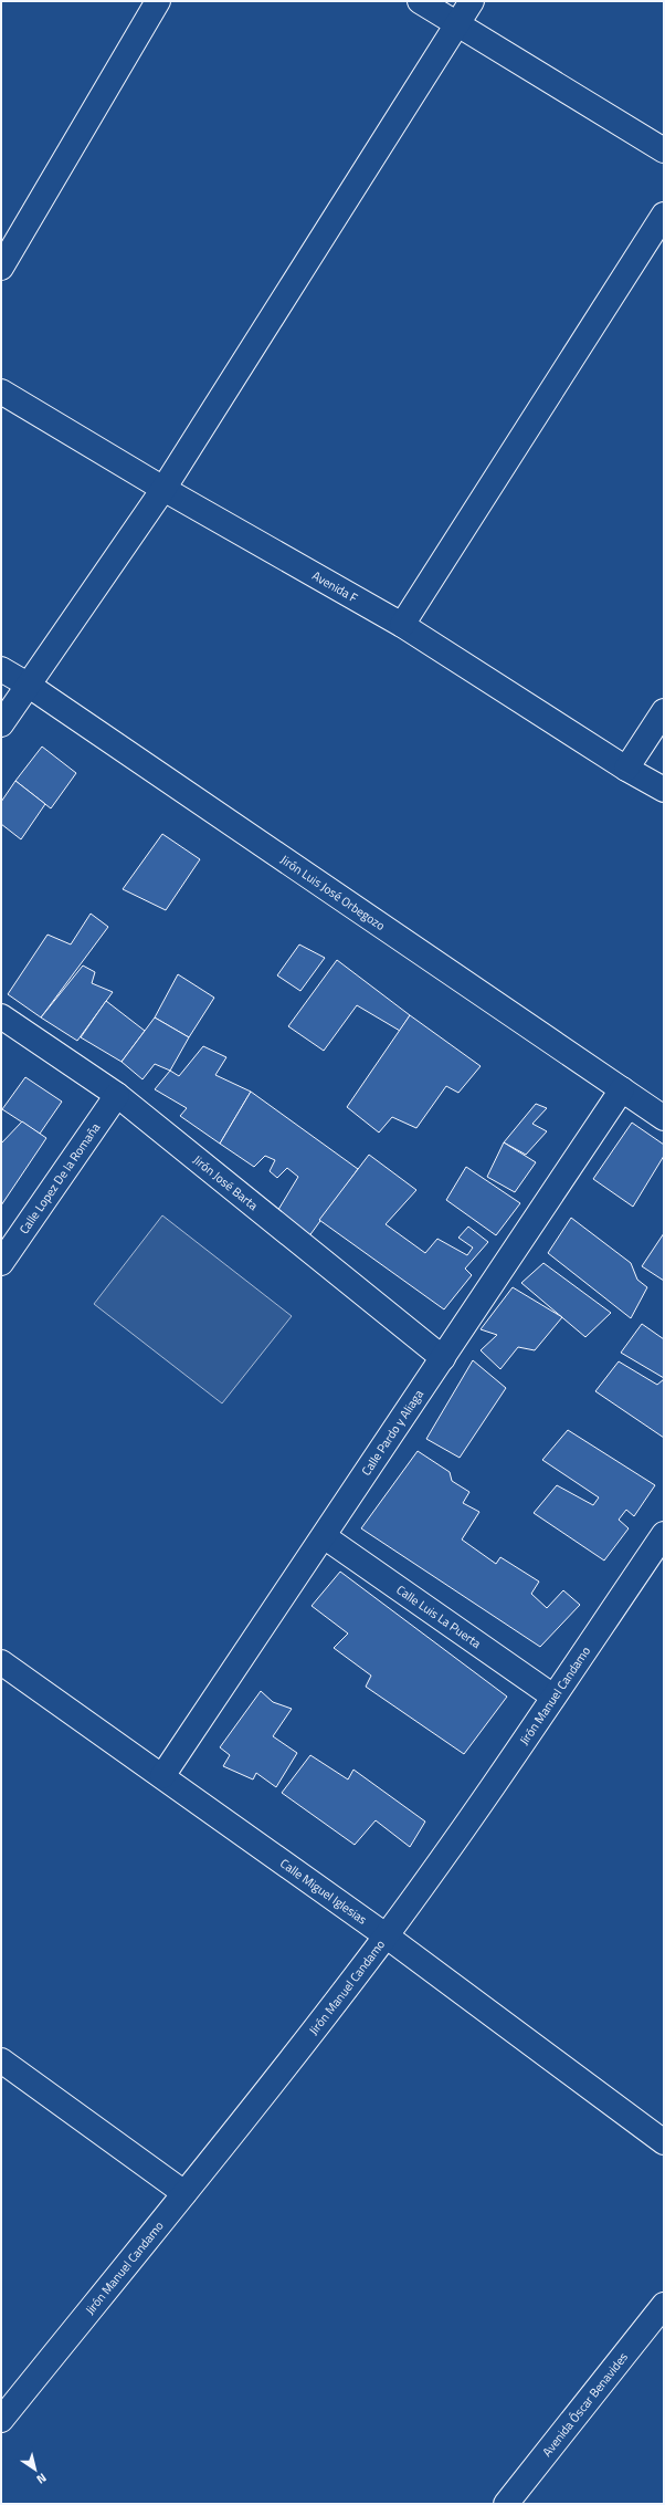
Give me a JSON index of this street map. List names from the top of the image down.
{
  "streets": {
    "street": [
      "Avenida F",
      "Jirón Luis José Orbegozo",
      "Calle Lopez De la Romaña",
      "Jirón José Barta",
      "Calle Pardo y Aliaga",
      "Calle Luis La Puerta",
      "Jirón Manuel Candamo",
      "Calle Miguel Iglesias",
      "Avenida Óscar Benavides"
    ]
  },
  "crossings": [
    ["Jirón Luis José Orbegozo", "Calle Pardo y Aliaga"],
    ["Calle Lopez De la Romaña", "Jirón José Barta"],
    ["Jirón José Barta", "Calle Pardo y Aliaga"],
    ["Calle Pardo y Aliaga", "Calle Luis La Puerta"],
    ["Calle Pardo y Aliaga", "Calle Miguel Iglesias"],
    ["Calle Luis La Puerta", "Jirón Manuel Candamo"],
    ["Jirón Manuel Candamo", "Calle Miguel Iglesias"]
  ],
  "north": "bottom right"
}
